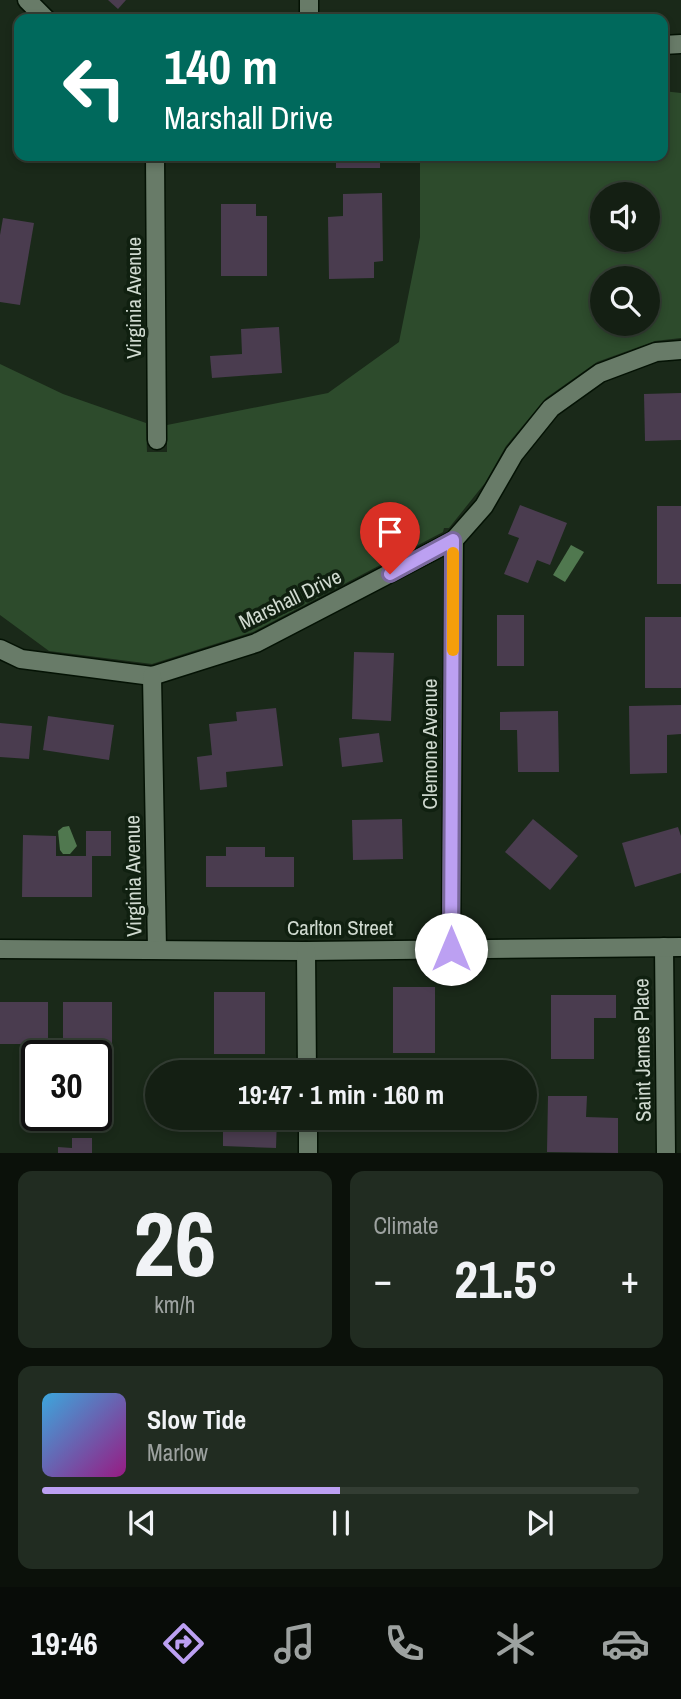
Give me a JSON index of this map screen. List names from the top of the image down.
{
  "streets": {
    "street": [
      "Virginia Avenue",
      "Marshall Drive",
      "Clemone Avenue",
      "Carlton Street",
      "Saint James Place"
    ]
  },
  "crossings": [
    ["Virginia Avenue", "Marshall Drive"],
    ["Virginia Avenue", "Carlton Street"],
    ["Marshall Drive", "Clemone Avenue"],
    ["Clemone Avenue", "Carlton Street"],
    ["Carlton Street", "Saint James Place"]
  ],
  "page": {
    "turn": ["140 m", "Marshall Drive"],
    "limit": "30",
    "trip": "19:47 · 1 min · 160 m",
    "tile": [
      ["26", "km/h"],
      "Climate"
    ],
    "heat": ["−", "21.5°", "+"],
    "song": ["Slow Tide", "Marlow"],
    "tabs": "19:46"
  }
}
